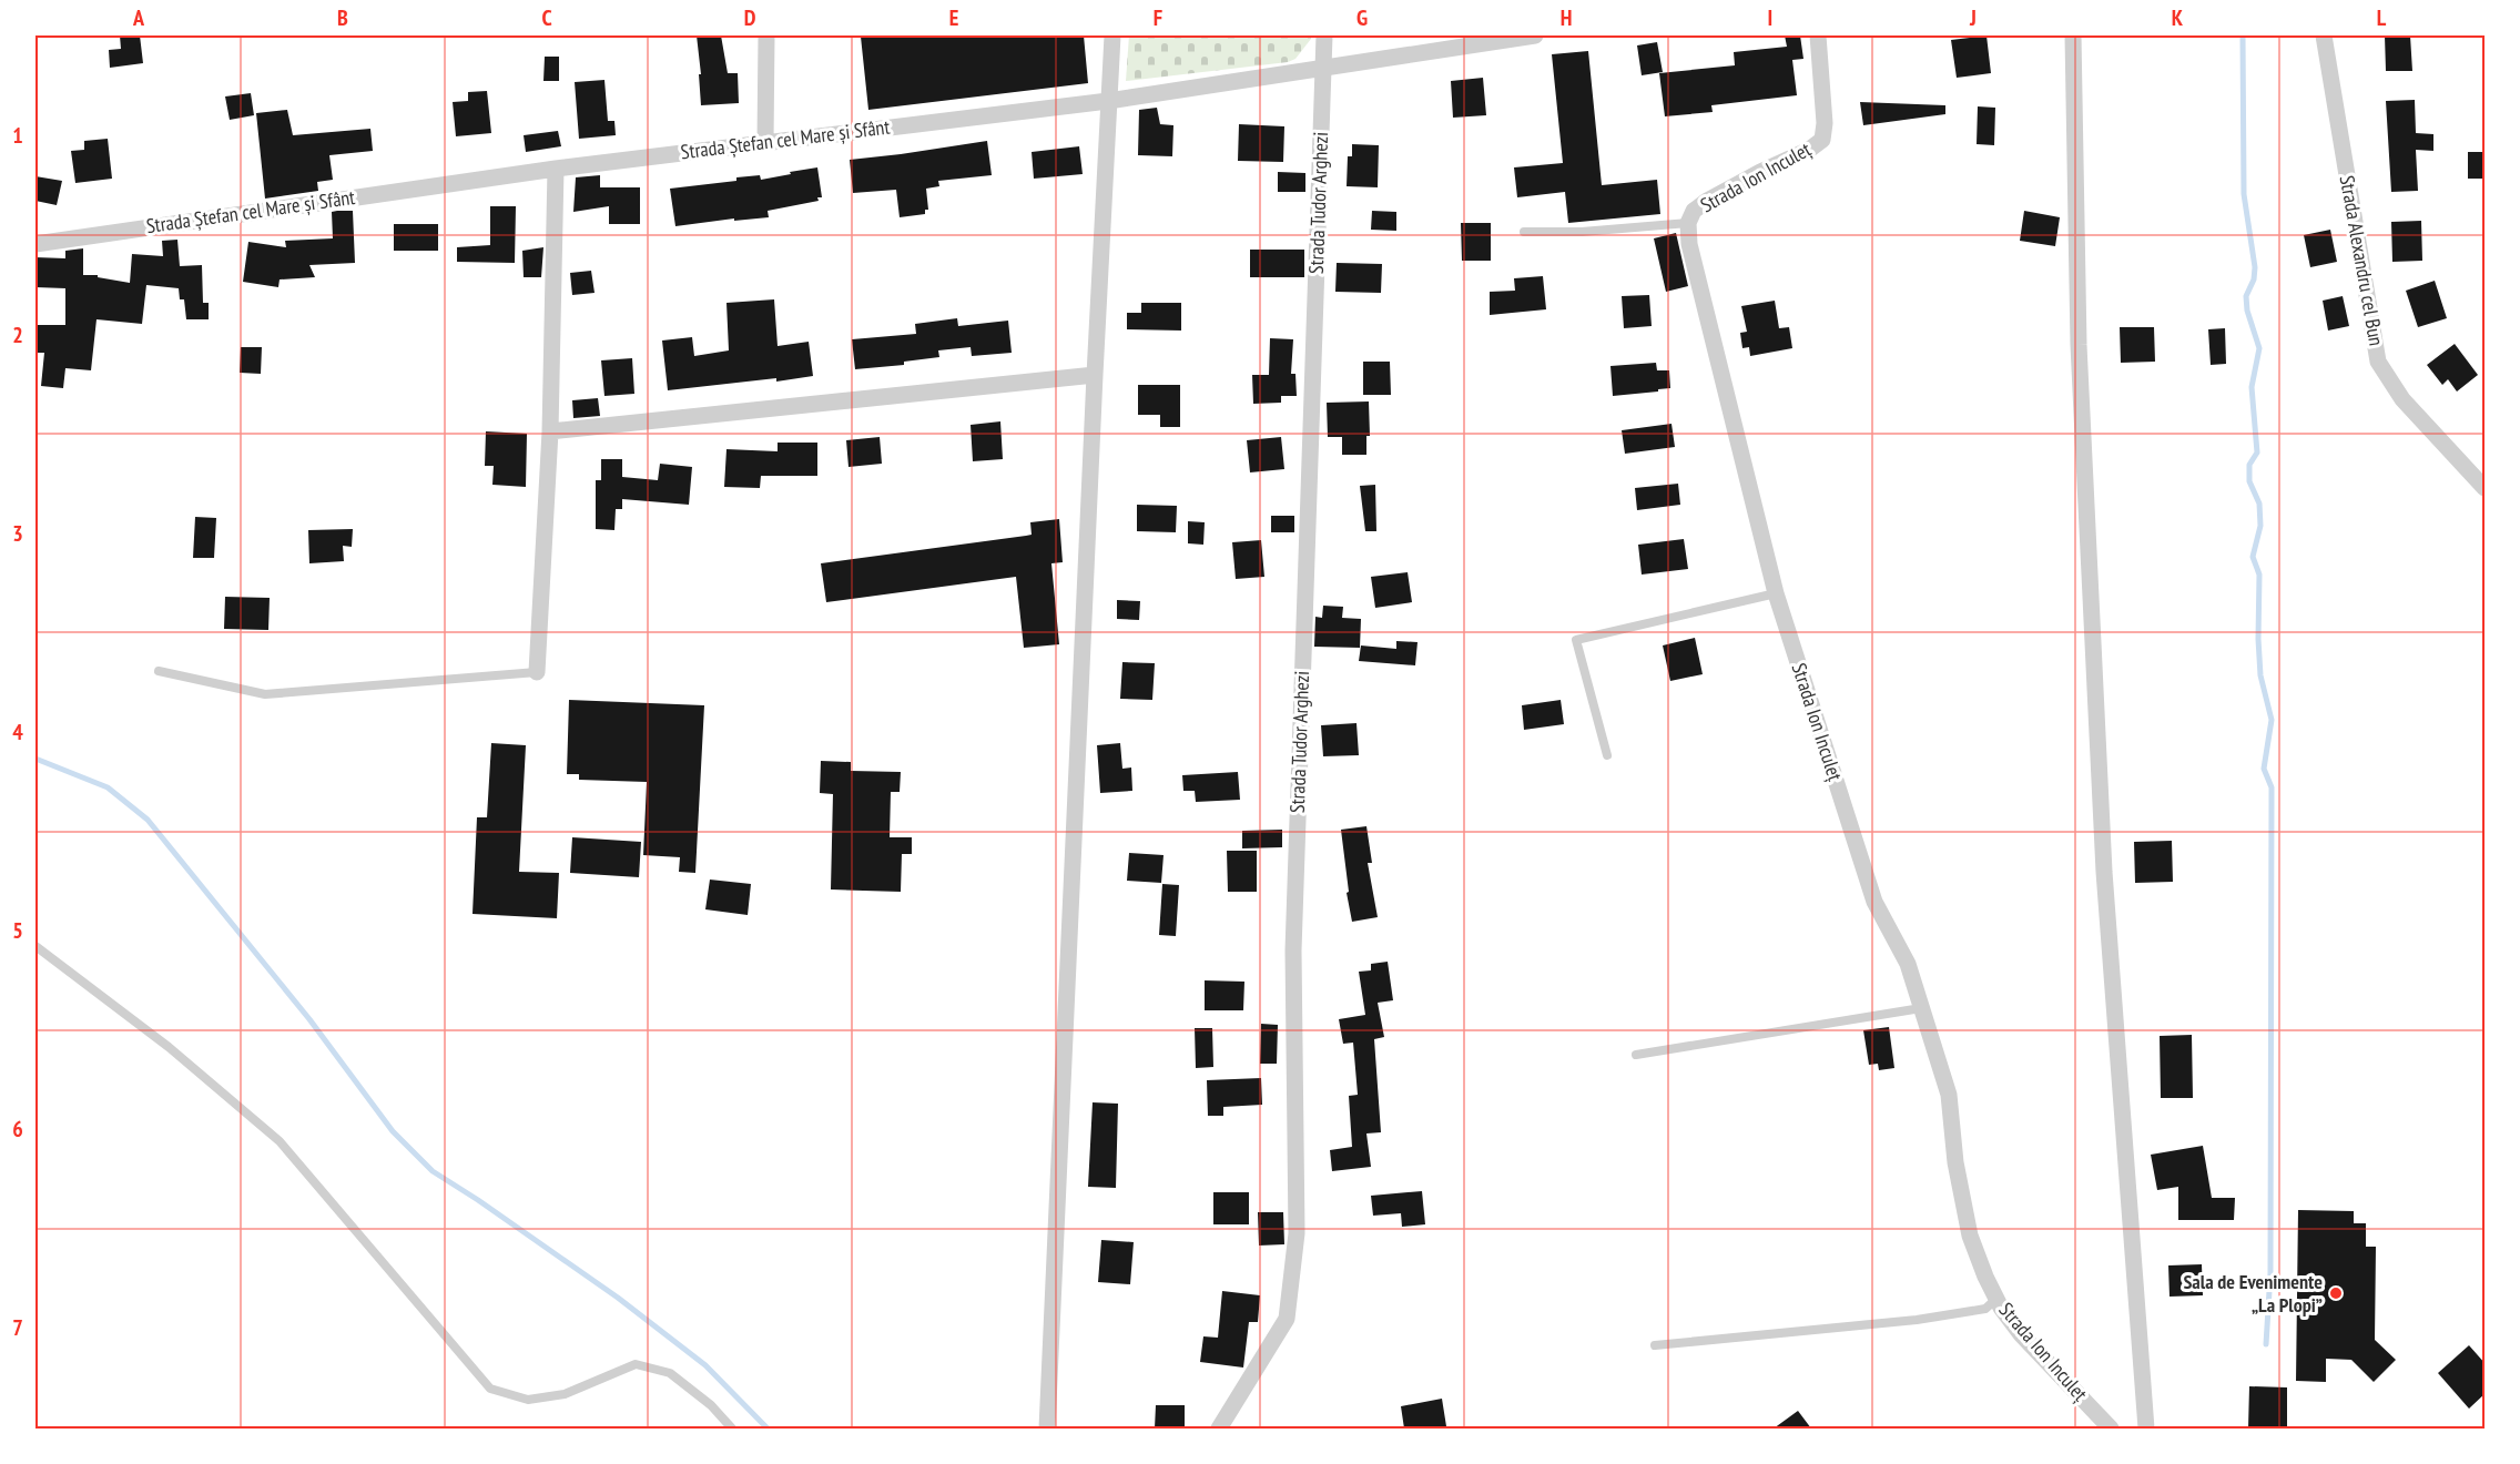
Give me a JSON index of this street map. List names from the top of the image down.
{
  "streets": {
    "street": [
      "Strada Ștefan cel Mare și Sfânt",
      "Strada Ion Inculeț",
      "Strada Tudor Arghezi",
      "Strada Alexandru cel Bun"
    ]
  },
  "crossings": [
    ["Strada Ștefan cel Mare și Sfânt", "Strada Tudor Arghezi"]
  ],
  "places": ["Sala de Evenimente „La Plopi”"],
  "grid": {
    "columns": [
      "A",
      "B",
      "C",
      "D",
      "E",
      "F",
      "G",
      "H",
      "I",
      "J",
      "K",
      "L"
    ],
    "rows": [
      "1",
      "2",
      "3",
      "4",
      "5",
      "6",
      "7"
    ]
  }
}
